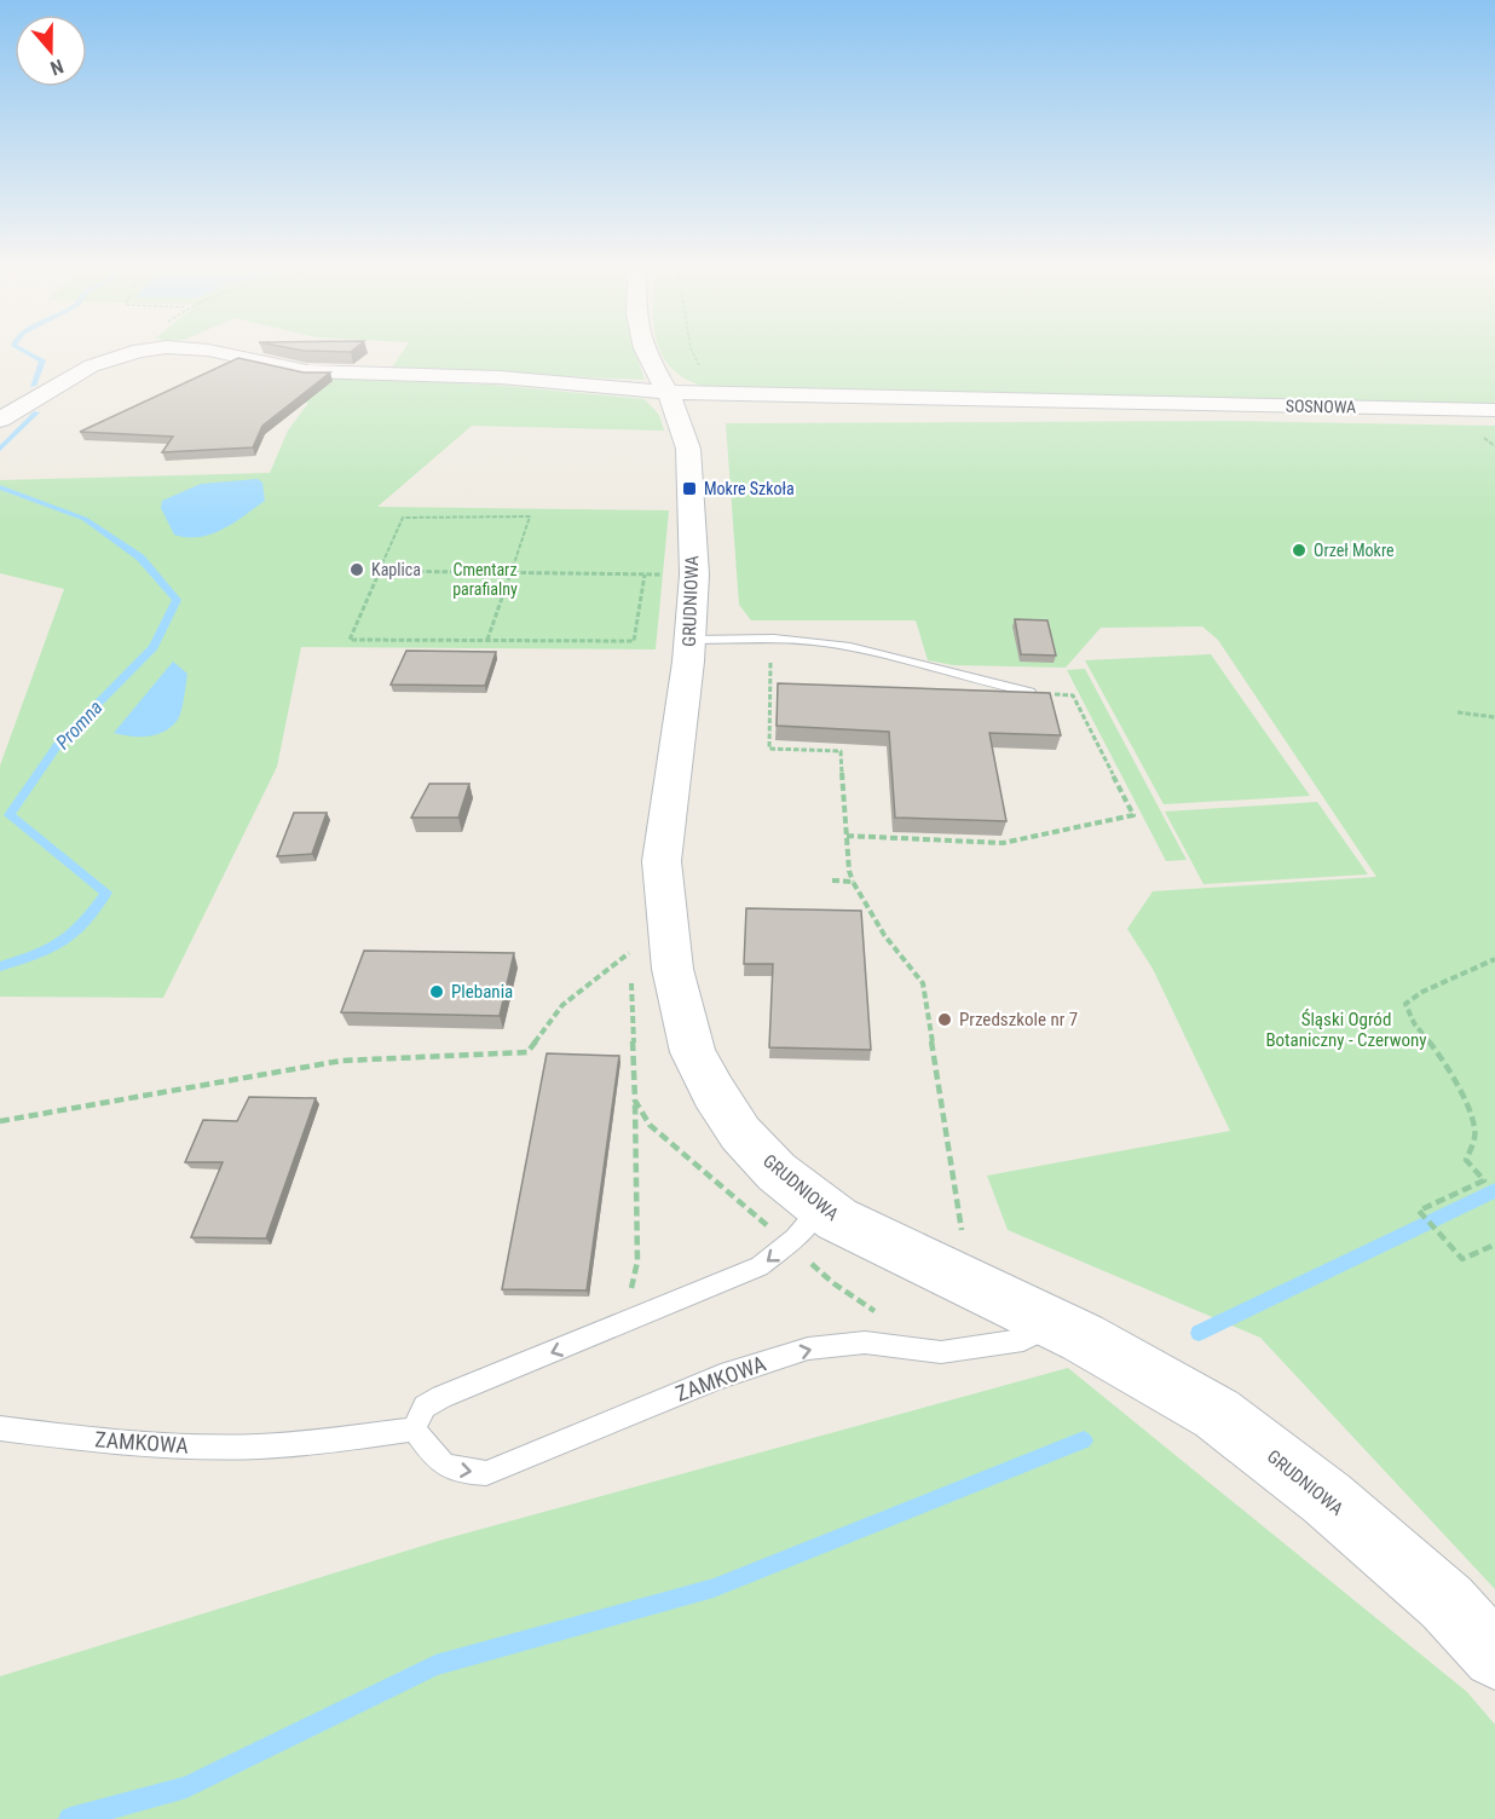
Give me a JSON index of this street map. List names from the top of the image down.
{
  "streets": {
    "street": ["SOSNOWA", "GRUDNIOWA"],
    "lane": ["ZAMKOWA"]
  },
  "crossings": [
    ["SOSNOWA", "GRUDNIOWA"],
    ["GRUDNIOWA", "ZAMKOWA"]
  ],
  "water": ["Promna"],
  "parks": ["Cmentarz parafialny", "Śląski Ogród Botaniczny - Czerwony"],
  "places": {
    "transit": ["Mokre Szkoła"],
    "other": [
      "Orzeł Mokre",
      "Kaplica",
      "Plebania",
      "Przedszkole nr 7"
    ]
  },
  "north": "bottom"
}
